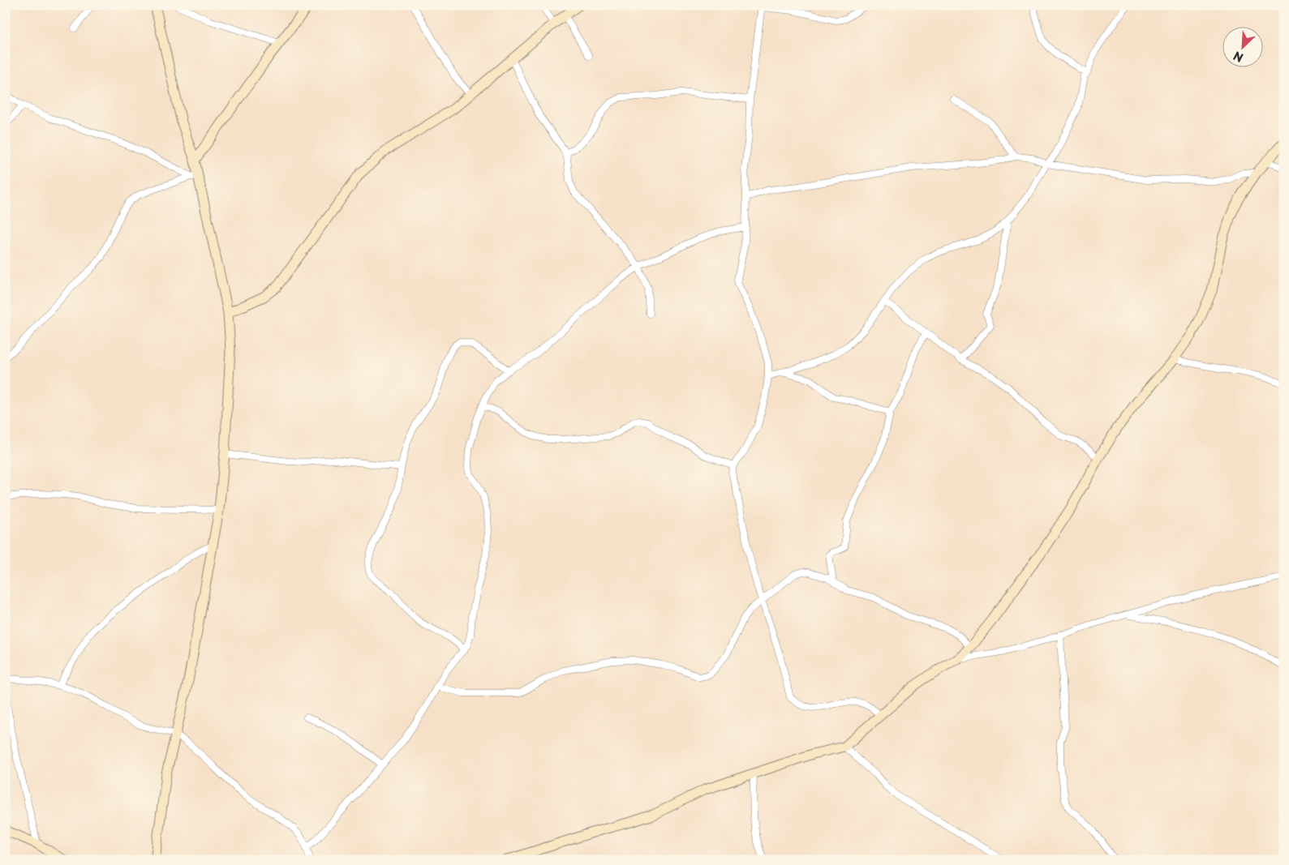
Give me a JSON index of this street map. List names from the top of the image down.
{
  "north": "bottom left"
}
